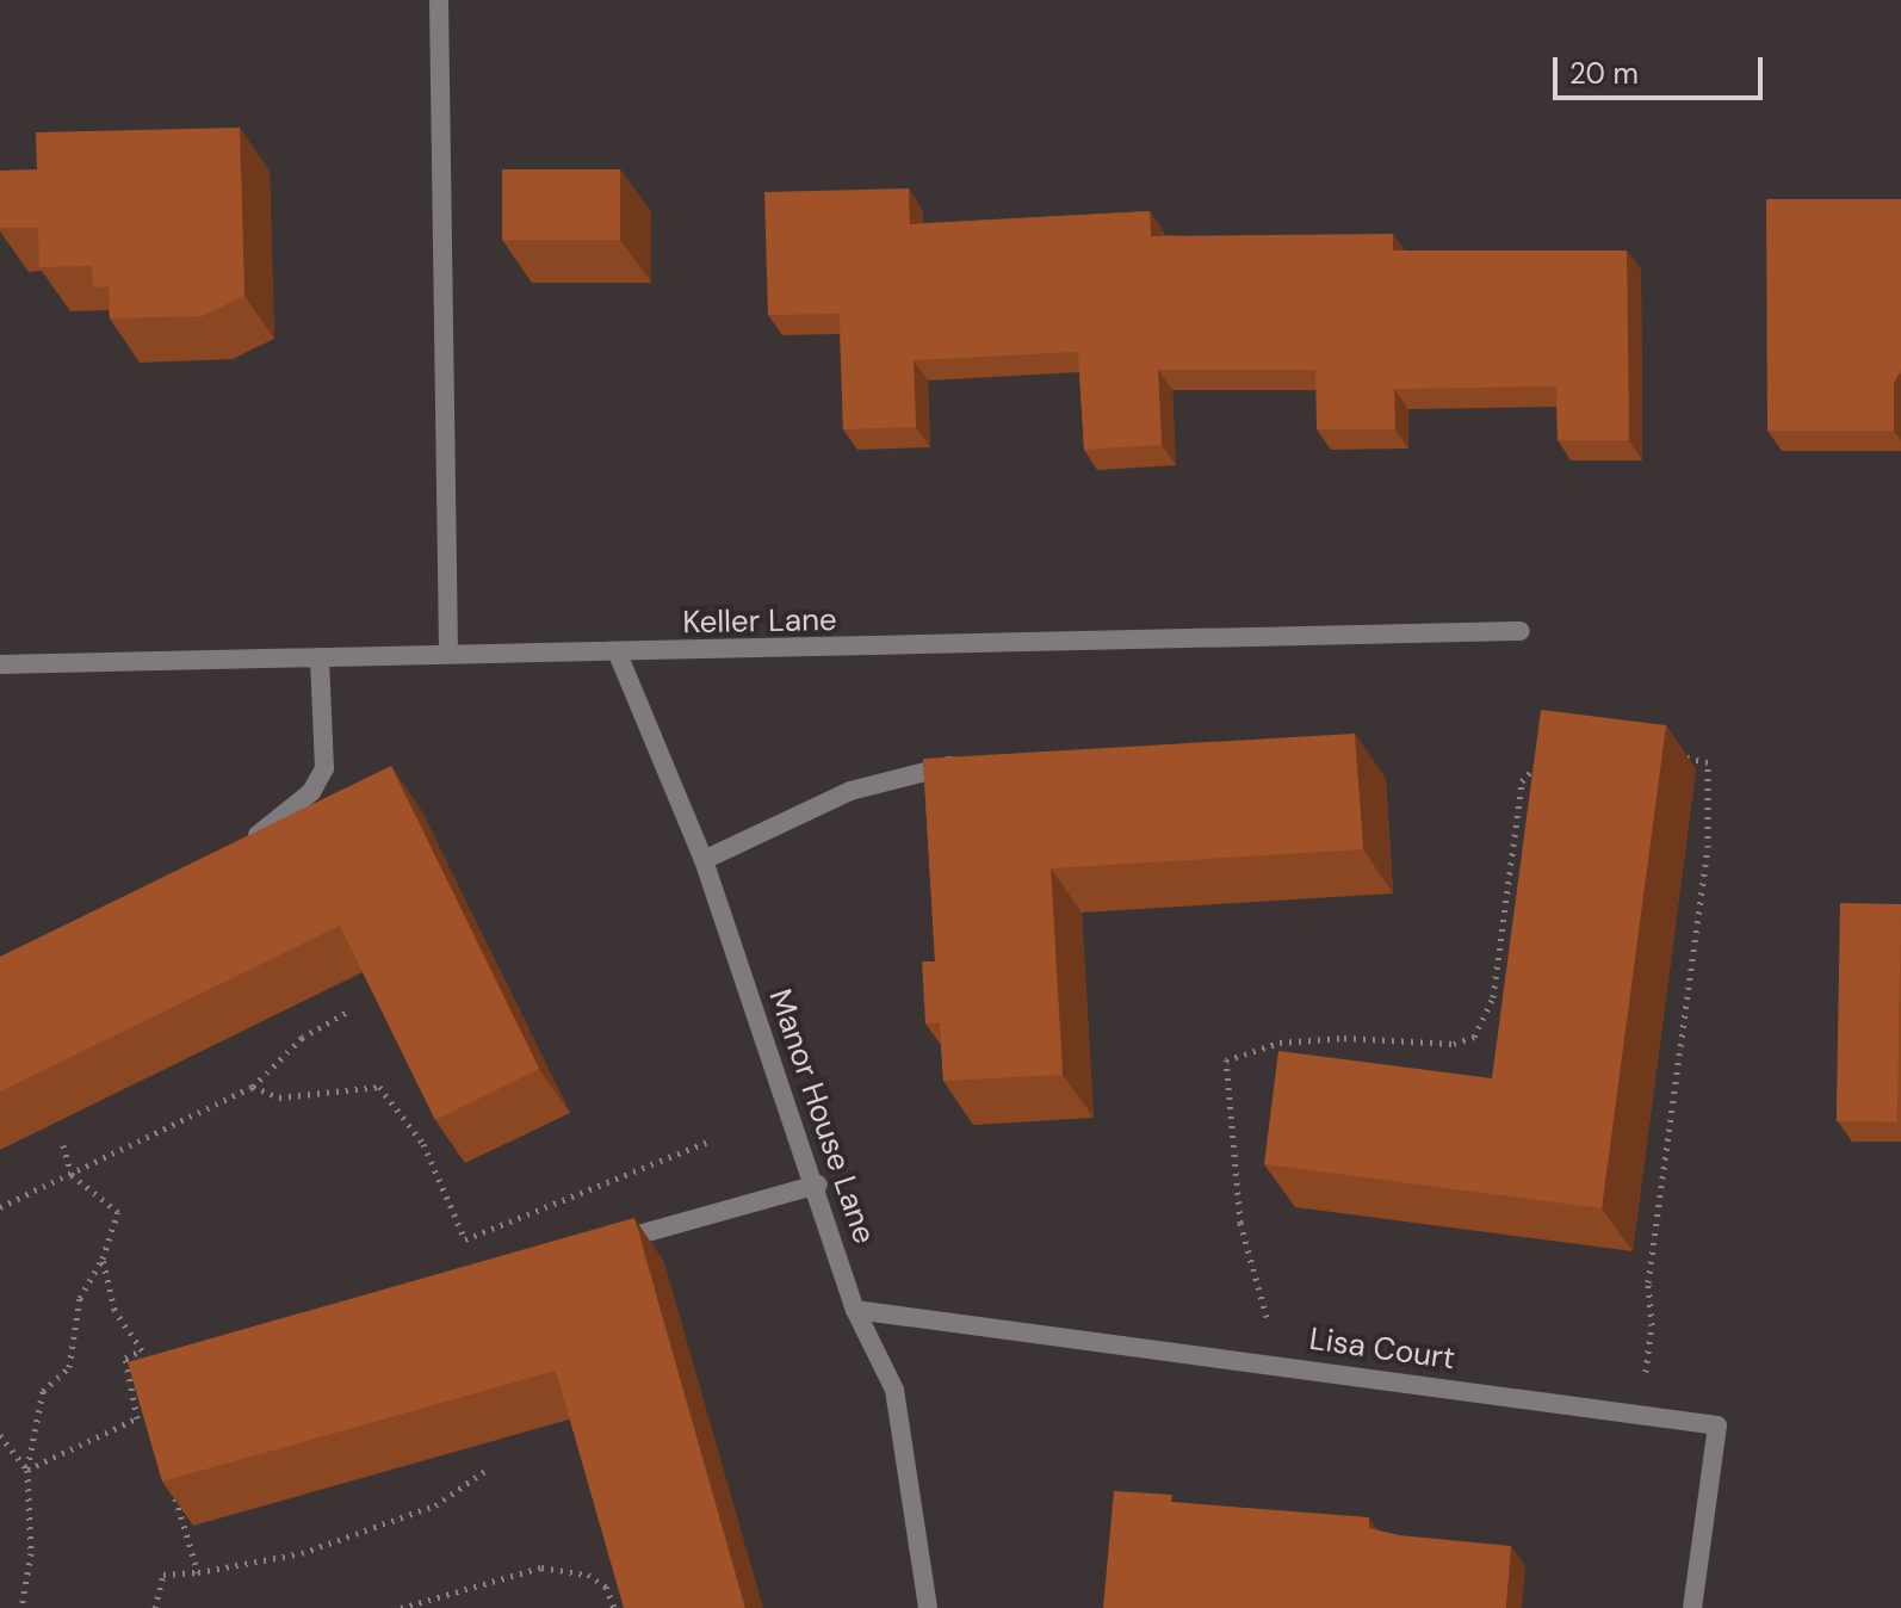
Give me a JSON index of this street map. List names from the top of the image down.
{
  "streets": {
    "street": ["Keller Lane", "Manor House Lane", "Lisa Court"]
  },
  "crossings": [
    ["Keller Lane", "Manor House Lane"],
    ["Manor House Lane", "Lisa Court"]
  ],
  "scale_bar": "20 m"
}
